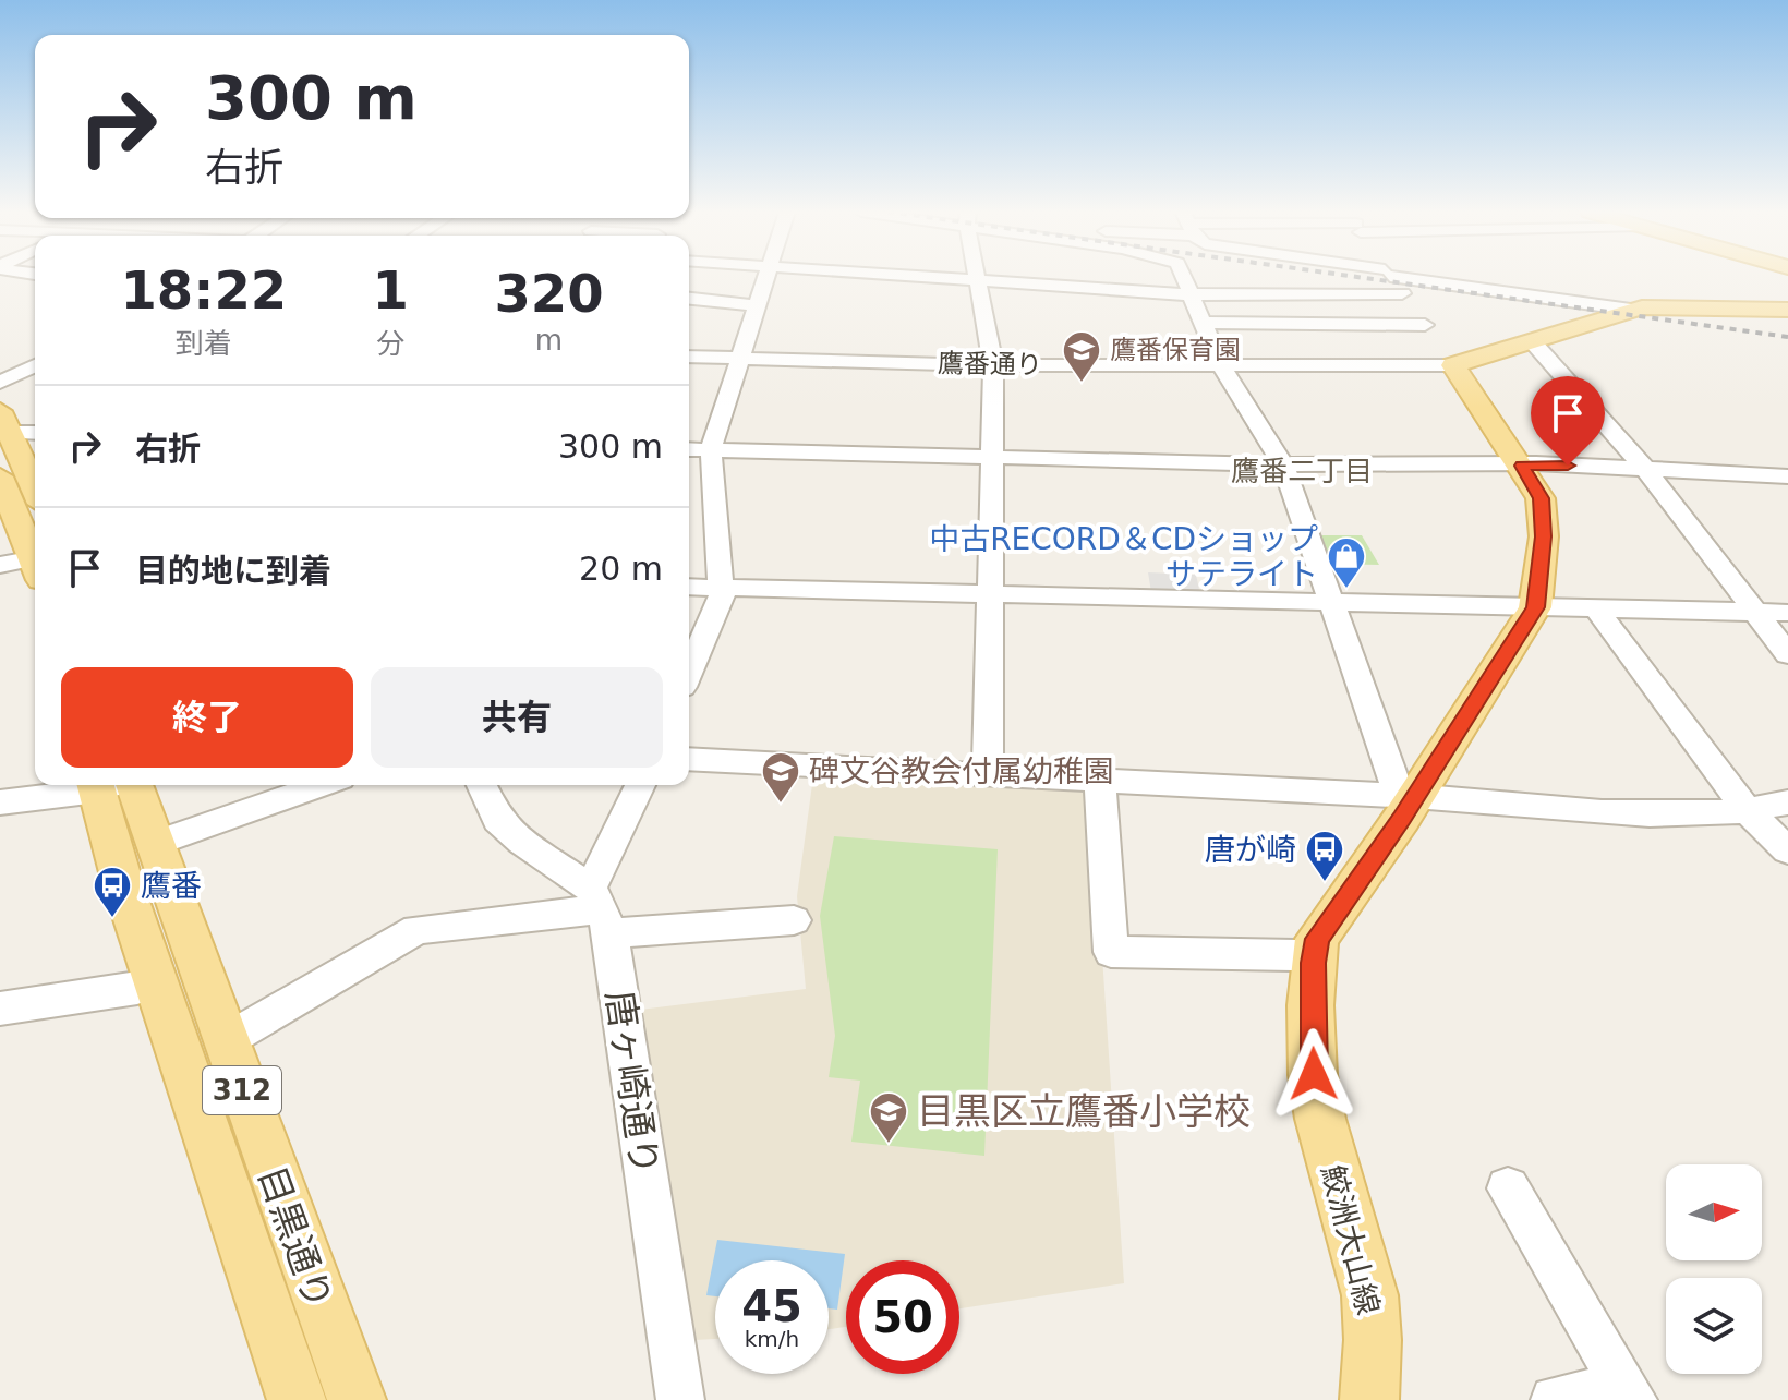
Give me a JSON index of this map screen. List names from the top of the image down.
{
  "streets": {
    "main road": ["312", "目黒通り", "鮫洲大山線"],
    "street": ["鷹番通り", "唐ヶ崎通り"]
  },
  "crossings": [
    ["鷹番通り", "鮫洲大山線"]
  ],
  "districts": ["鷹番二丁目"],
  "places": {
    "school or university": ["鷹番保育園", "碑文谷教会付属幼稚園", "目黒区立鷹番小学校"],
    "shop": ["中古RECORD＆CDショップ サテライト"],
    "bus stop": ["唐が崎", "鷹番"]
  },
  "north": "right",
  "page": {
    "turn": ["300 m", "右折"],
    "eta": [
      "18:22",
      "到着",
      "1",
      "分",
      "320",
      "m"
    ],
    "list": [
      {
        "name": "右折",
        "value": "300 m"
      },
      {
        "name": "目的地に到着",
        "value": "20 m"
      }
    ],
    "buttons": ["終了", "共有"],
    "speed": "45 km/h",
    "limit": "50"
  }
}
